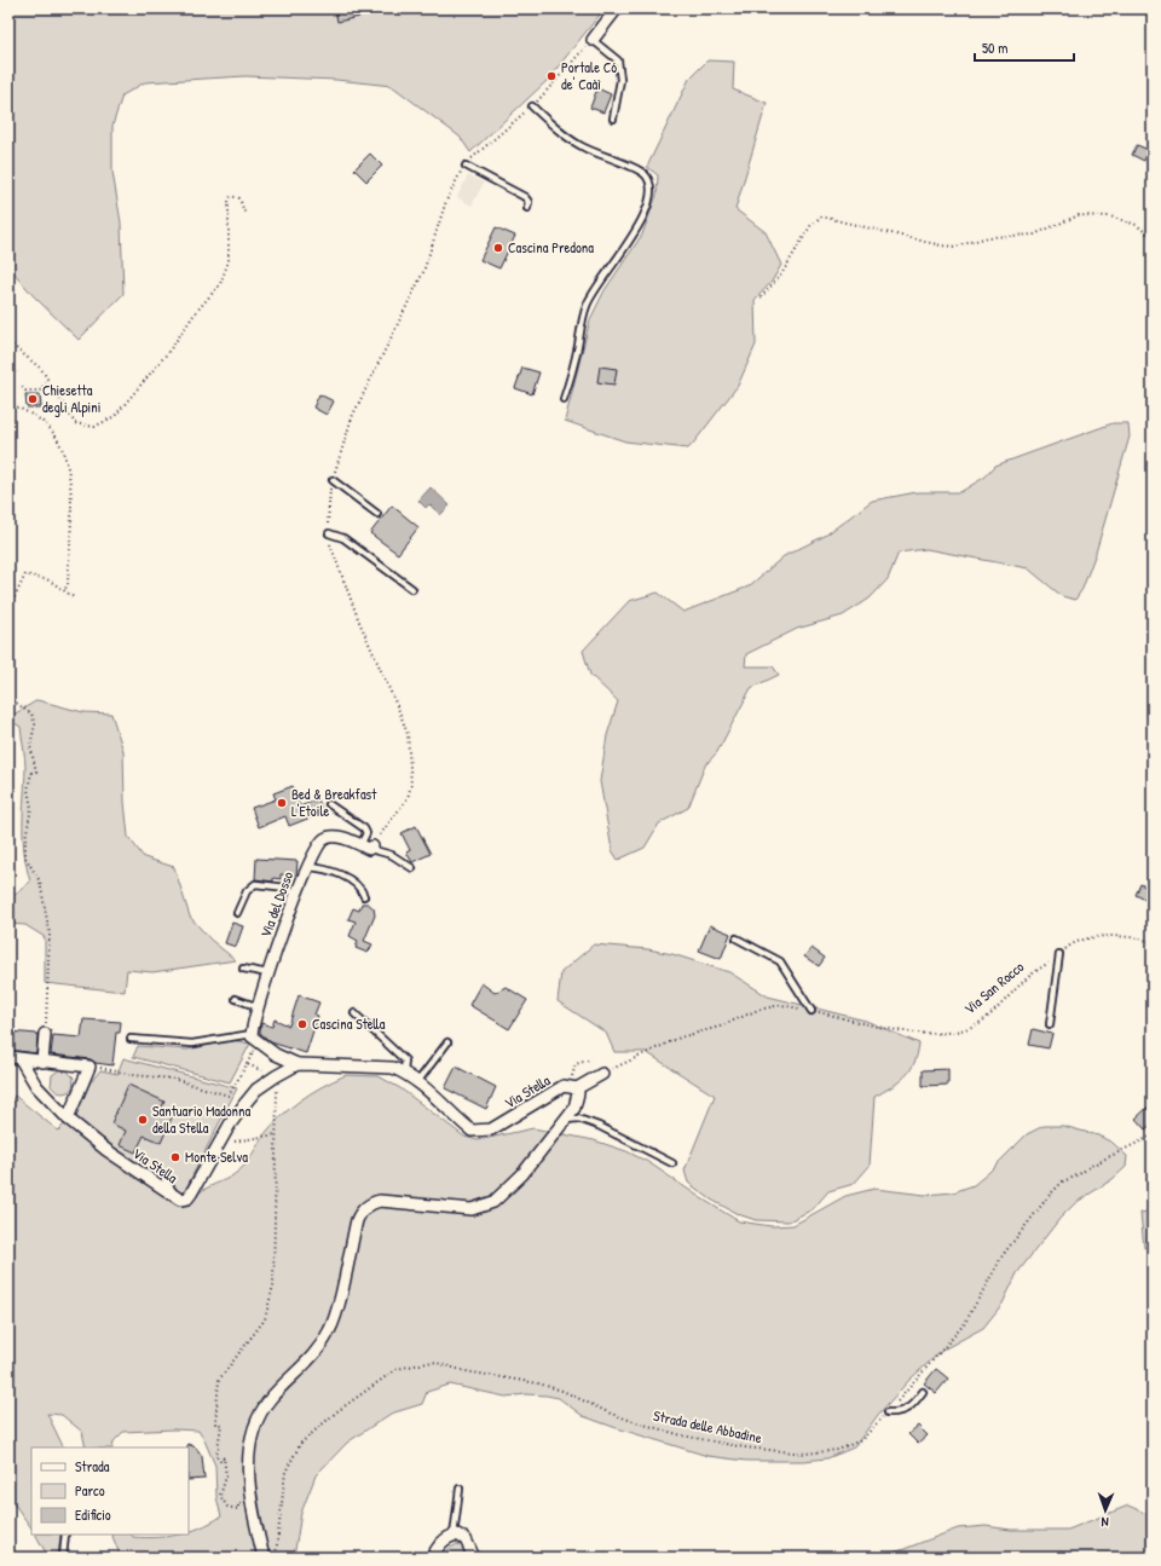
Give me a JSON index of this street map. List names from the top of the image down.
{
  "streets": {
    "street": ["Via del Dosso", "Via Stella"],
    "path": ["Via San Rocco", "Strada delle Abbadine"]
  },
  "places": [
    "Portale Có de' Caàì",
    "Cascina Predona",
    "Chiesetta degli Alpini",
    "Bed & Breakfast L'Etoile",
    "Cascina Stella",
    "Santuario Madonna della Stella",
    "Monte Selva"
  ],
  "legend": ["Strada", "Parco", "Edificio"],
  "scale_bar": "50 m",
  "north": "bottom"
}
